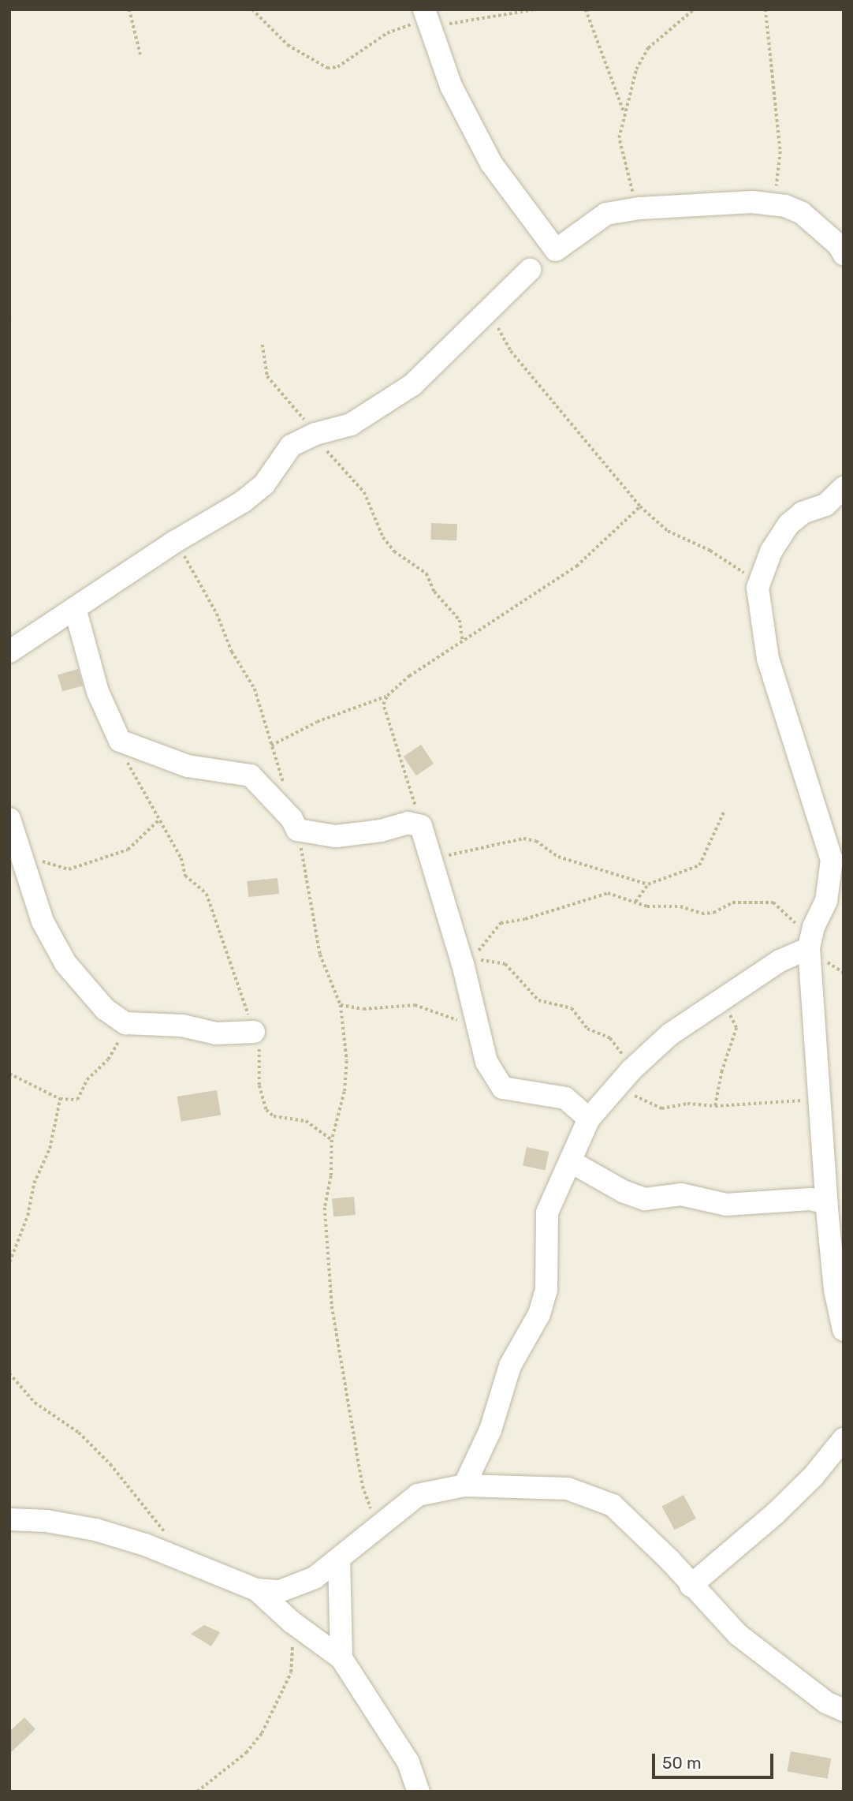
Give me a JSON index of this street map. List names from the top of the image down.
{
  "scale_bar": "50 m"
}
